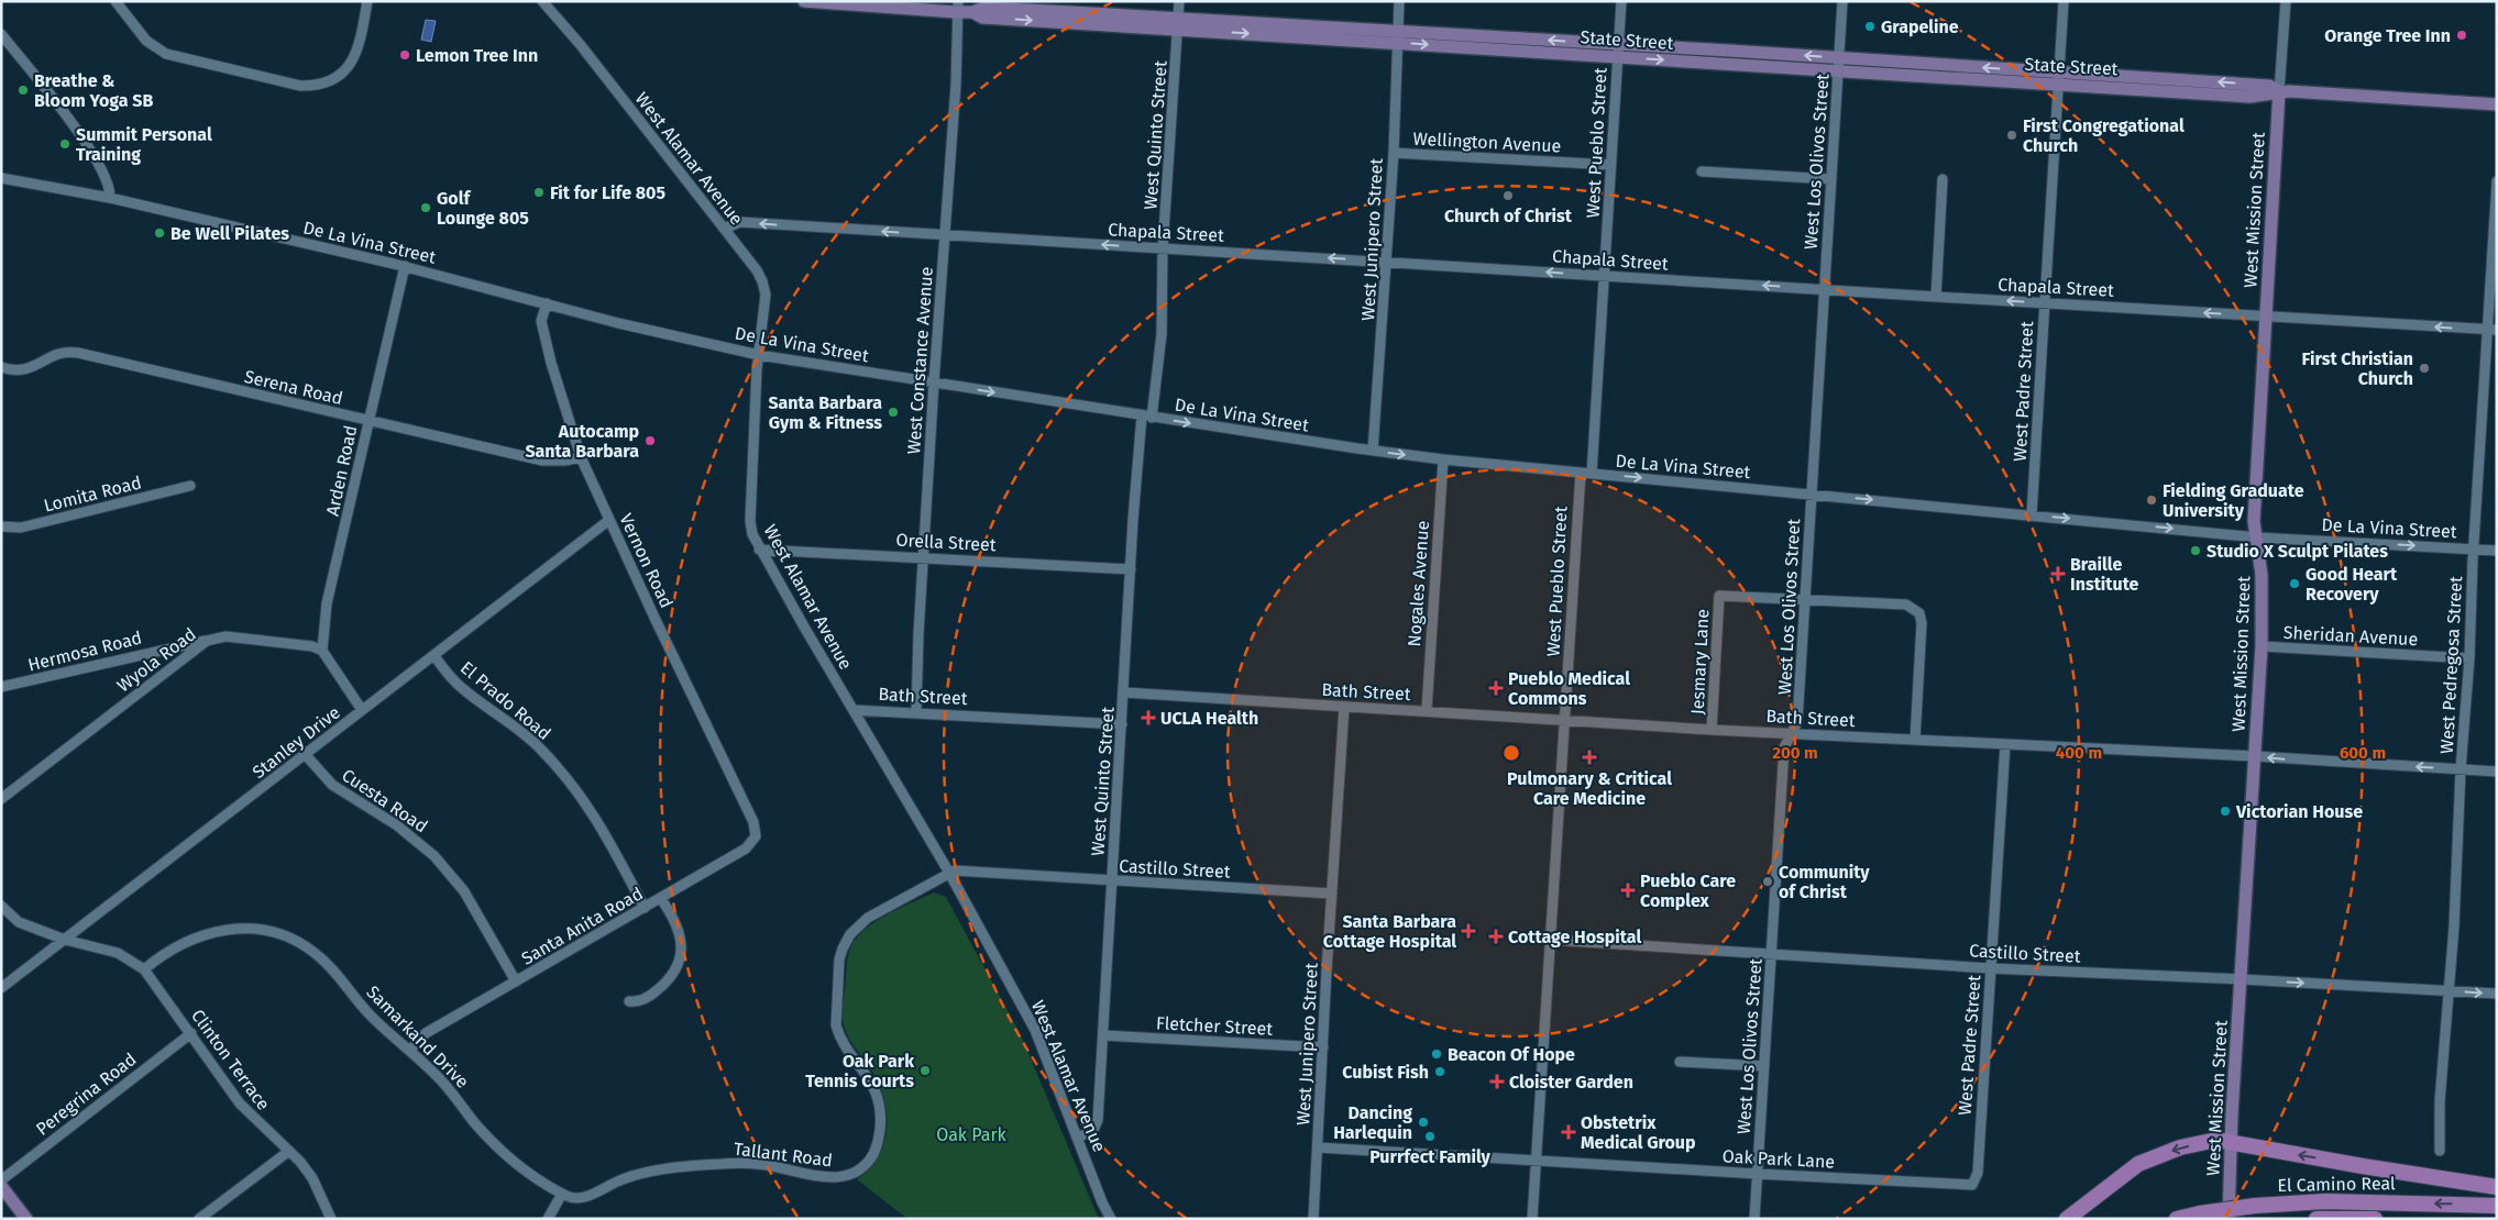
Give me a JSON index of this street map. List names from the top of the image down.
{
  "streets": {
    "highway": ["El Camino Real"],
    "main road": ["State Street", "West Mission Street"],
    "street": [
      "West Quinto Street",
      "Wellington Avenue",
      "West Pueblo Street",
      "West Alamar Avenue",
      "West Los Olivos Street",
      "Chapala Street",
      "West Junipero Street",
      "De La Vina Street",
      "West Constance Avenue",
      "Serena Road",
      "West Padre Street",
      "Arden Road",
      "Lomita Road",
      "Orella Street",
      "Vernon Road",
      "Nogales Avenue",
      "Sheridan Avenue",
      "Hermosa Road",
      "Wyola Road",
      "Jesmary Lane",
      "West Pedregosa Street",
      "Bath Street",
      "El Prado Road",
      "Stanley Drive",
      "Cuesta Road",
      "Castillo Street",
      "Santa Anita Road",
      "Fletcher Street",
      "Samarkand Drive",
      "Clinton Terrace",
      "Peregrina Road",
      "Tallant Road",
      "Oak Park Lane"
    ]
  },
  "crossings": [
    ["State Street", "West Quinto Street"],
    ["State Street", "West Pueblo Street"],
    ["State Street", "West Los Olivos Street"],
    ["State Street", "West Mission Street"],
    ["State Street", "West Junipero Street"],
    ["State Street", "West Constance Avenue"],
    ["State Street", "West Padre Street"],
    ["West Quinto Street", "West Alamar Avenue"],
    ["West Quinto Street", "Chapala Street"],
    ["West Quinto Street", "De La Vina Street"],
    ["West Quinto Street", "Orella Street"],
    ["West Quinto Street", "Bath Street"],
    ["West Quinto Street", "Castillo Street"],
    ["West Quinto Street", "Fletcher Street"],
    ["Wellington Avenue", "West Pueblo Street"],
    ["Wellington Avenue", "West Junipero Street"],
    ["West Pueblo Street", "Chapala Street"],
    ["West Pueblo Street", "De La Vina Street"],
    ["West Pueblo Street", "Bath Street"],
    ["West Pueblo Street", "Castillo Street"],
    ["West Pueblo Street", "Oak Park Lane"],
    ["West Alamar Avenue", "Chapala Street"],
    ["West Alamar Avenue", "De La Vina Street"],
    ["West Alamar Avenue", "Orella Street"],
    ["West Alamar Avenue", "Bath Street"],
    ["West Alamar Avenue", "Castillo Street"],
    ["West Alamar Avenue", "Tallant Road"],
    ["West Los Olivos Street", "Chapala Street"],
    ["West Los Olivos Street", "De La Vina Street"],
    ["West Los Olivos Street", "Jesmary Lane"],
    ["West Los Olivos Street", "Bath Street"],
    ["West Los Olivos Street", "Castillo Street"],
    ["West Los Olivos Street", "Oak Park Lane"],
    ["West Mission Street", "Chapala Street"],
    ["West Mission Street", "De La Vina Street"],
    ["West Mission Street", "Sheridan Avenue"],
    ["West Mission Street", "Bath Street"],
    ["West Mission Street", "Castillo Street"],
    ["Chapala Street", "West Junipero Street"],
    ["Chapala Street", "West Constance Avenue"],
    ["Chapala Street", "West Padre Street"],
    ["Chapala Street", "West Pedregosa Street"],
    ["West Junipero Street", "De La Vina Street"],
    ["West Junipero Street", "Bath Street"],
    ["West Junipero Street", "Castillo Street"],
    ["West Junipero Street", "Fletcher Street"],
    ["West Junipero Street", "Oak Park Lane"],
    ["De La Vina Street", "West Constance Avenue"],
    ["De La Vina Street", "West Padre Street"],
    ["De La Vina Street", "Arden Road"],
    ["De La Vina Street", "Vernon Road"],
    ["De La Vina Street", "Nogales Avenue"],
    ["De La Vina Street", "West Pedregosa Street"],
    ["West Constance Avenue", "Orella Street"],
    ["West Constance Avenue", "Bath Street"],
    ["Serena Road", "Arden Road"],
    ["Serena Road", "Vernon Road"],
    ["West Padre Street", "Bath Street"],
    ["West Padre Street", "Castillo Street"],
    ["West Padre Street", "Oak Park Lane"],
    ["Arden Road", "Wyola Road"],
    ["Vernon Road", "Stanley Drive"],
    ["Vernon Road", "Santa Anita Road"],
    ["Nogales Avenue", "Bath Street"],
    ["Sheridan Avenue", "West Pedregosa Street"],
    ["Hermosa Road", "Wyola Road"],
    ["Jesmary Lane", "Bath Street"],
    ["West Pedregosa Street", "Bath Street"],
    ["West Pedregosa Street", "Castillo Street"],
    ["El Prado Road", "Stanley Drive"],
    ["El Prado Road", "Santa Anita Road"],
    ["Stanley Drive", "Cuesta Road"],
    ["Cuesta Road", "Santa Anita Road"],
    ["Castillo Street", "Tallant Road"],
    ["Santa Anita Road", "Samarkand Drive"],
    ["Samarkand Drive", "Clinton Terrace"],
    ["Samarkand Drive", "Tallant Road"],
    ["Clinton Terrace", "Peregrina Road"]
  ],
  "one_way": ["Chapala Street", "De La Vina Street"],
  "parks": ["Oak Park"],
  "places": {
    "other": [
      "Grapeline",
      "Orange Tree Inn",
      "Lemon Tree Inn",
      "Breathe & Bloom Yoga SB",
      "First Congregational Church",
      "Summit Personal Training",
      "Fit for Life 805",
      "Church of Christ",
      "Golf Lounge 805",
      "Be Well Pilates",
      "First Christian Church",
      "Santa Barbara Gym & Fitness",
      "Autocamp Santa Barbara",
      "Fielding Graduate University",
      "Studio X Sculpt Pilates",
      "Good Heart Recovery",
      "Victorian House",
      "Community of Christ",
      "Beacon Of Hope",
      "Oak Park Tennis Courts",
      "Cubist Fish",
      "Dancing Harlequin",
      "Purrfect Family"
    ],
    "health": [
      "Braille Institute",
      "Pueblo Medical Commons",
      "UCLA Health",
      "Pulmonary & Critical Care Medicine",
      "Pueblo Care Complex",
      "Santa Barbara Cottage Hospital",
      "Cottage Hospital",
      "Cloister Garden",
      "Obstetrix Medical Group"
    ]
  },
  "rings": ["200 m", "400 m", "600 m"]
}
